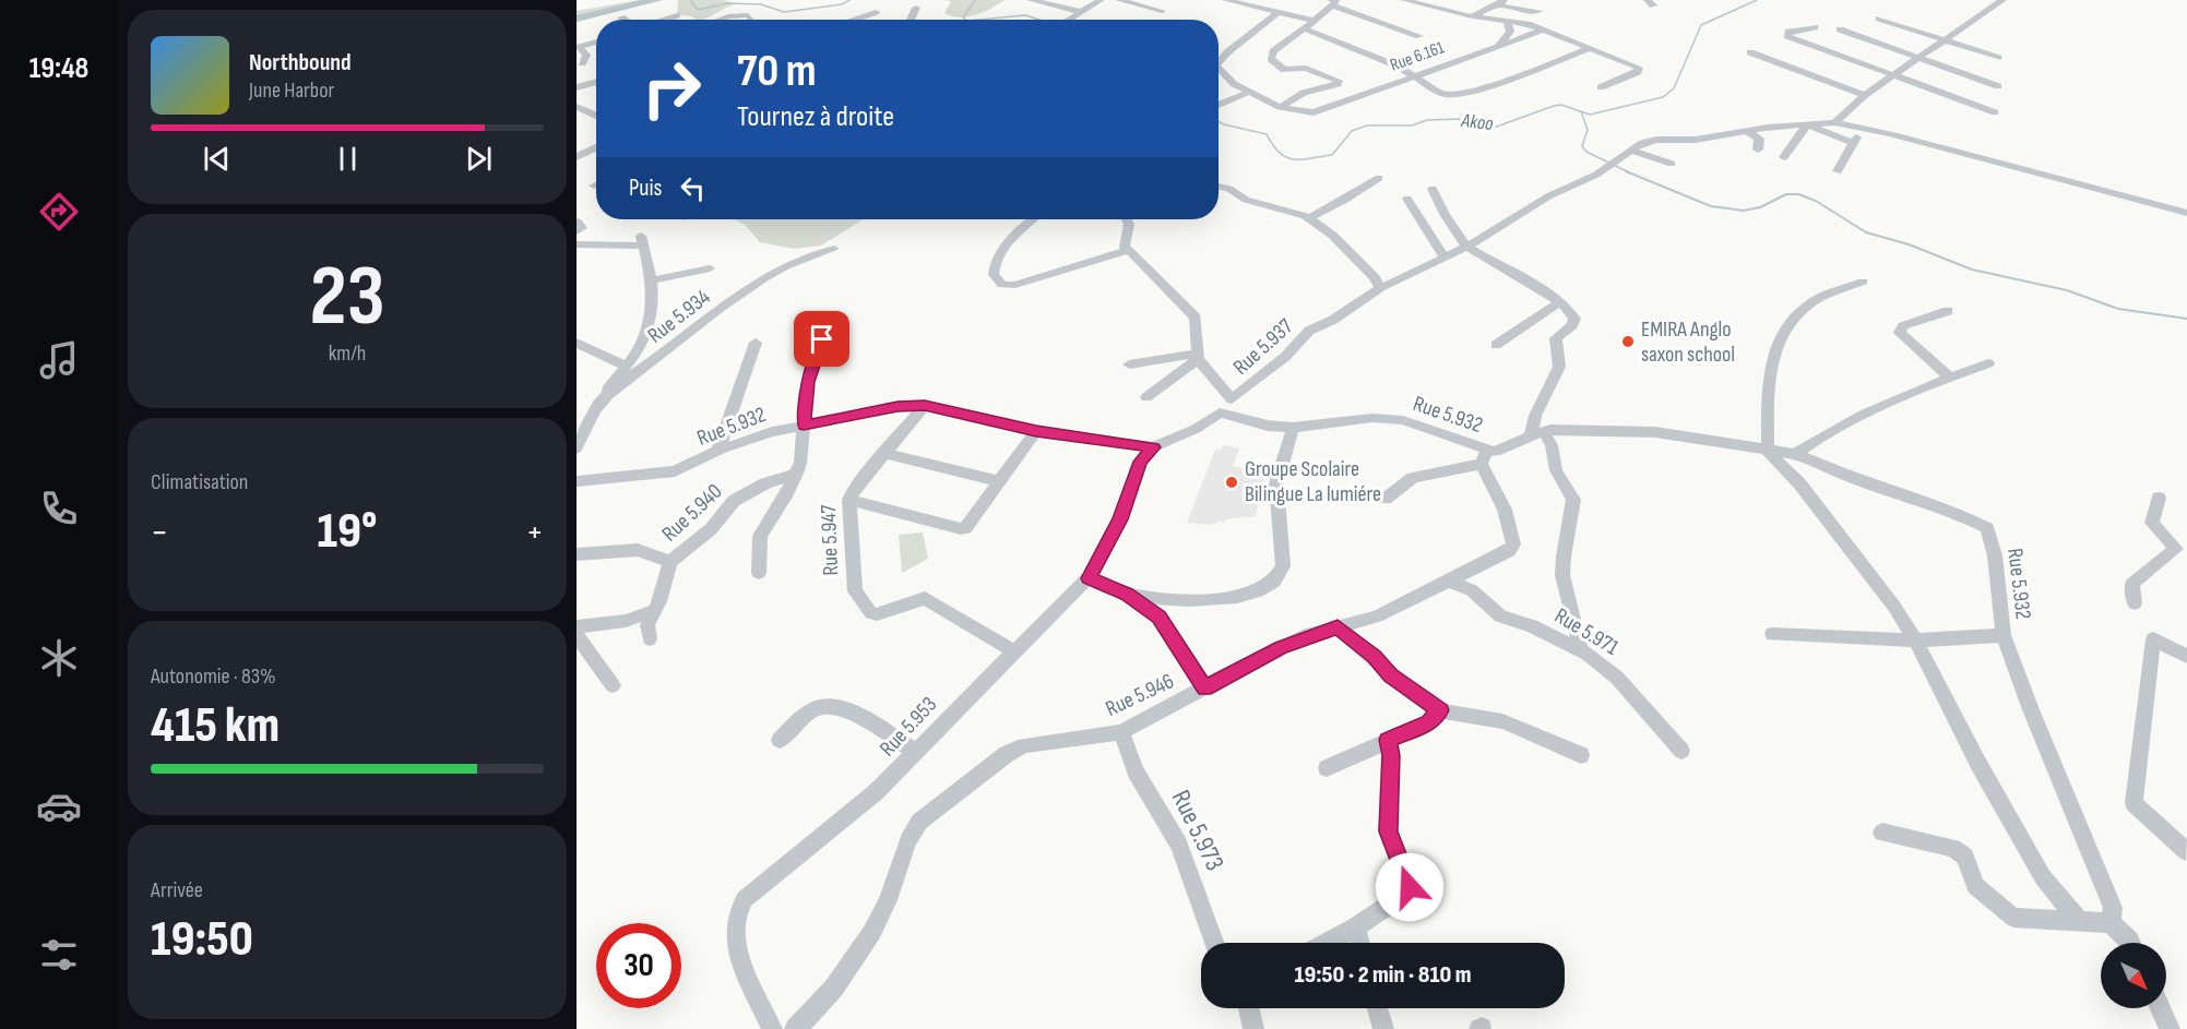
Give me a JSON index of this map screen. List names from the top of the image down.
{
  "streets": {
    "street": [
      "Rue 6.161",
      "Rue 5.934",
      "Rue 5.937",
      "Rue 5.932",
      "Rue 5.940",
      "Rue 5.947",
      "Rue 5.971",
      "Rue 5.946",
      "Rue 5.953",
      "Rue 5.973"
    ]
  },
  "crossings": [
    ["Rue 5.932", "Rue 5.947"],
    ["Rue 5.932", "Rue 5.946"],
    ["Rue 5.932", "Rue 5.953"],
    ["Rue 5.947", "Rue 5.953"],
    ["Rue 5.971", "Rue 5.946"],
    ["Rue 5.946", "Rue 5.973"]
  ],
  "water": ["Akoo"],
  "places": ["EMIRA Anglo saxon school", "Groupe Scolaire Bilingue La lumiére"],
  "north": "bottom right",
  "page": {
    "tabs": "19:48",
    "turn": ["70 m", "Tournez à droite"],
    "song": ["Northbound", "June Harbor"],
    "then": "Puis",
    "tile": [
      ["23", "km/h"],
      "Climatisation",
      ["Autonomie · 83%", "415 km"],
      ["Arrivée", "19:50"]
    ],
    "heat": ["−", "19°", "+"],
    "limit": "30",
    "trip": "19:50 · 2 min · 810 m"
  }
}
